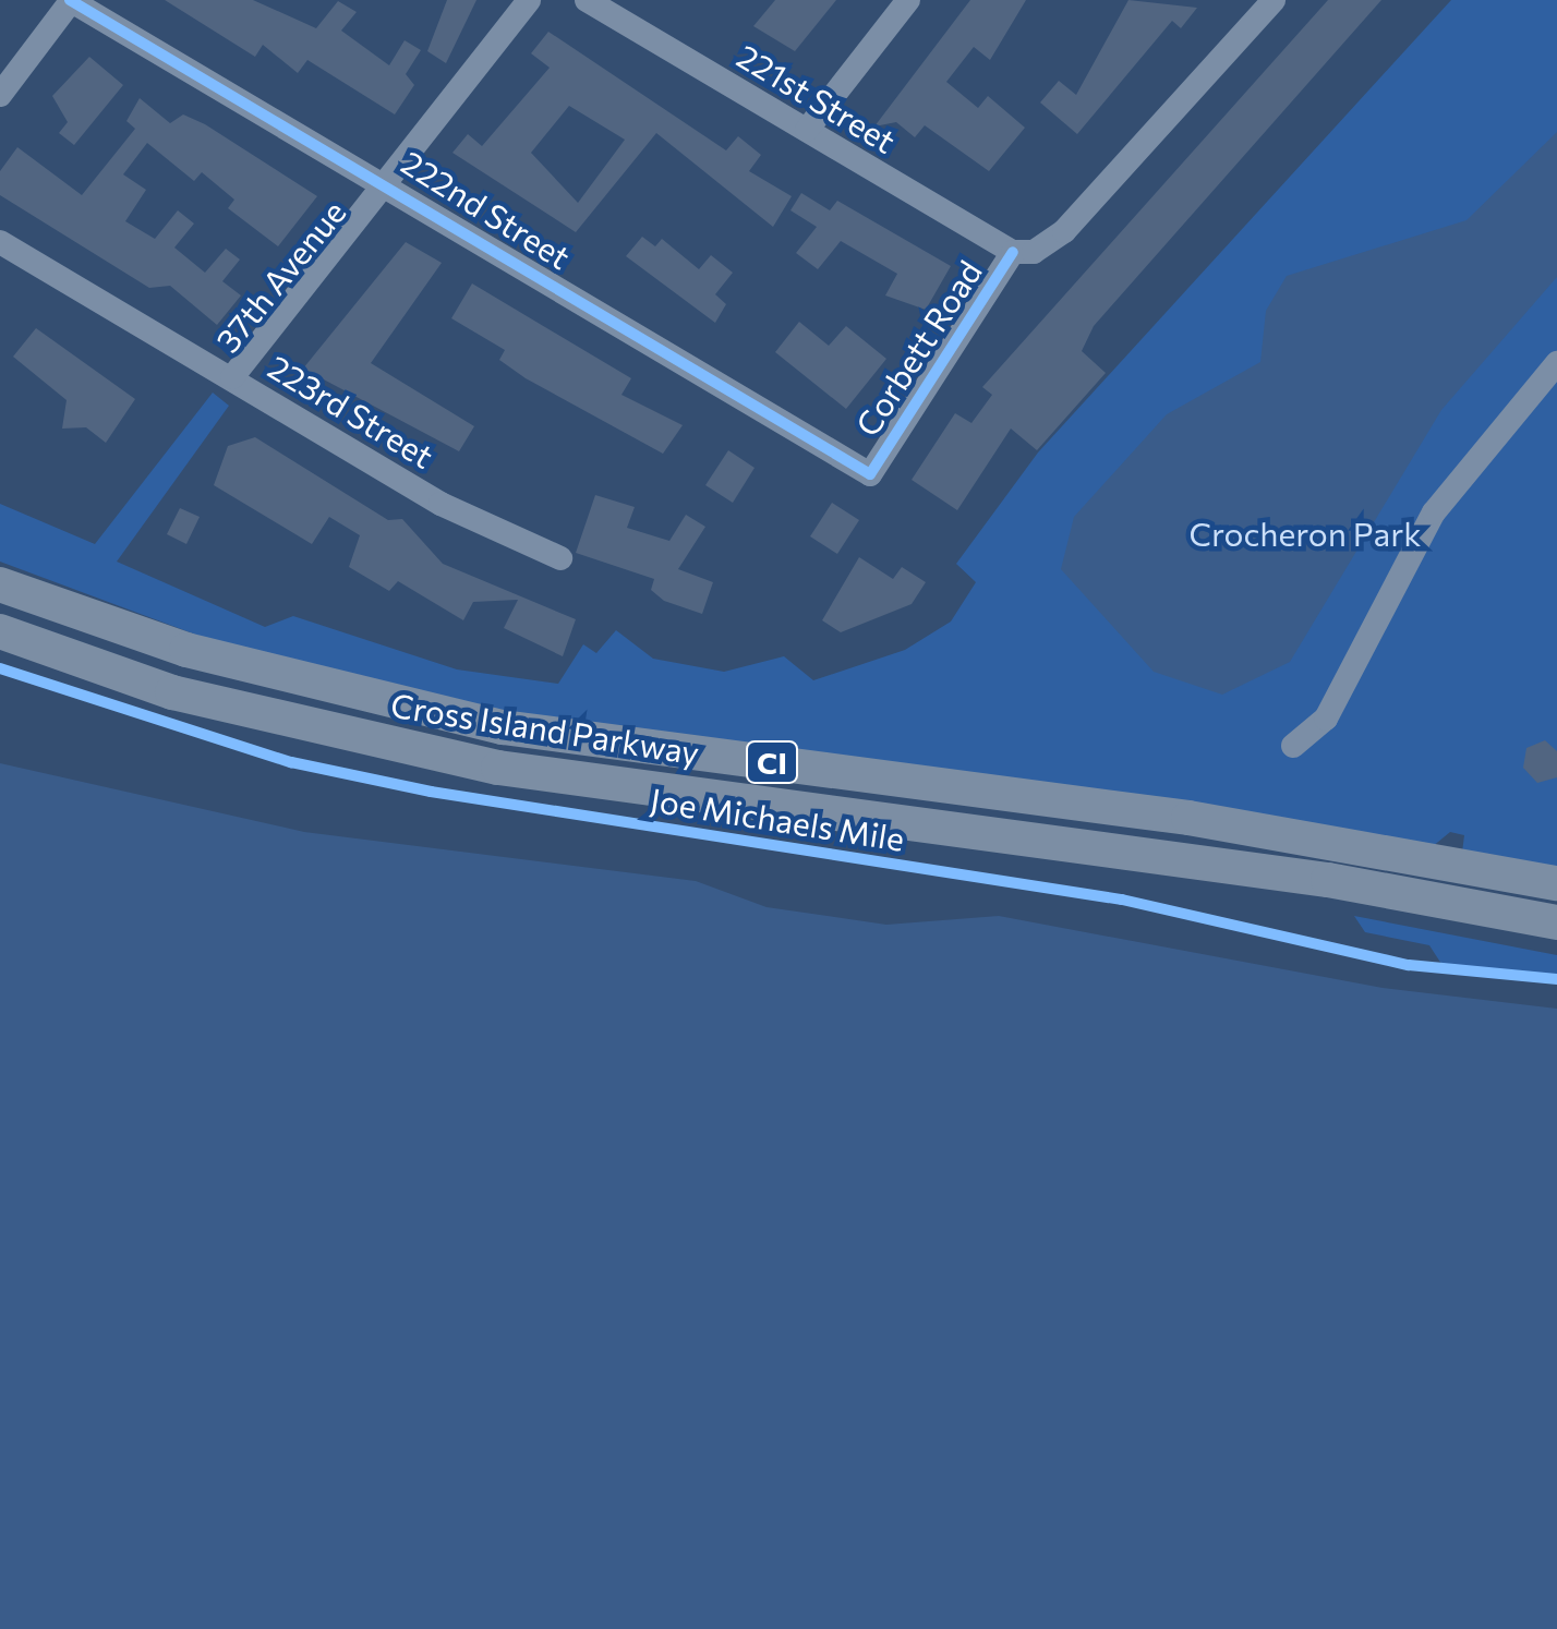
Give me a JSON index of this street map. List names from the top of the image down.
{
  "streets": {
    "highway": ["Cross Island Parkway", "CI"],
    "street": [
      "221st Street",
      "222nd Street",
      "37th Avenue",
      "Corbett Road",
      "223rd Street"
    ],
    "cycle path": ["Joe Michaels Mile"]
  },
  "crossings": [
    ["221st Street", "Corbett Road"],
    ["222nd Street", "37th Avenue"],
    ["222nd Street", "Corbett Road"],
    ["37th Avenue", "223rd Street"]
  ],
  "parks": ["Crocheron Park"]
}
